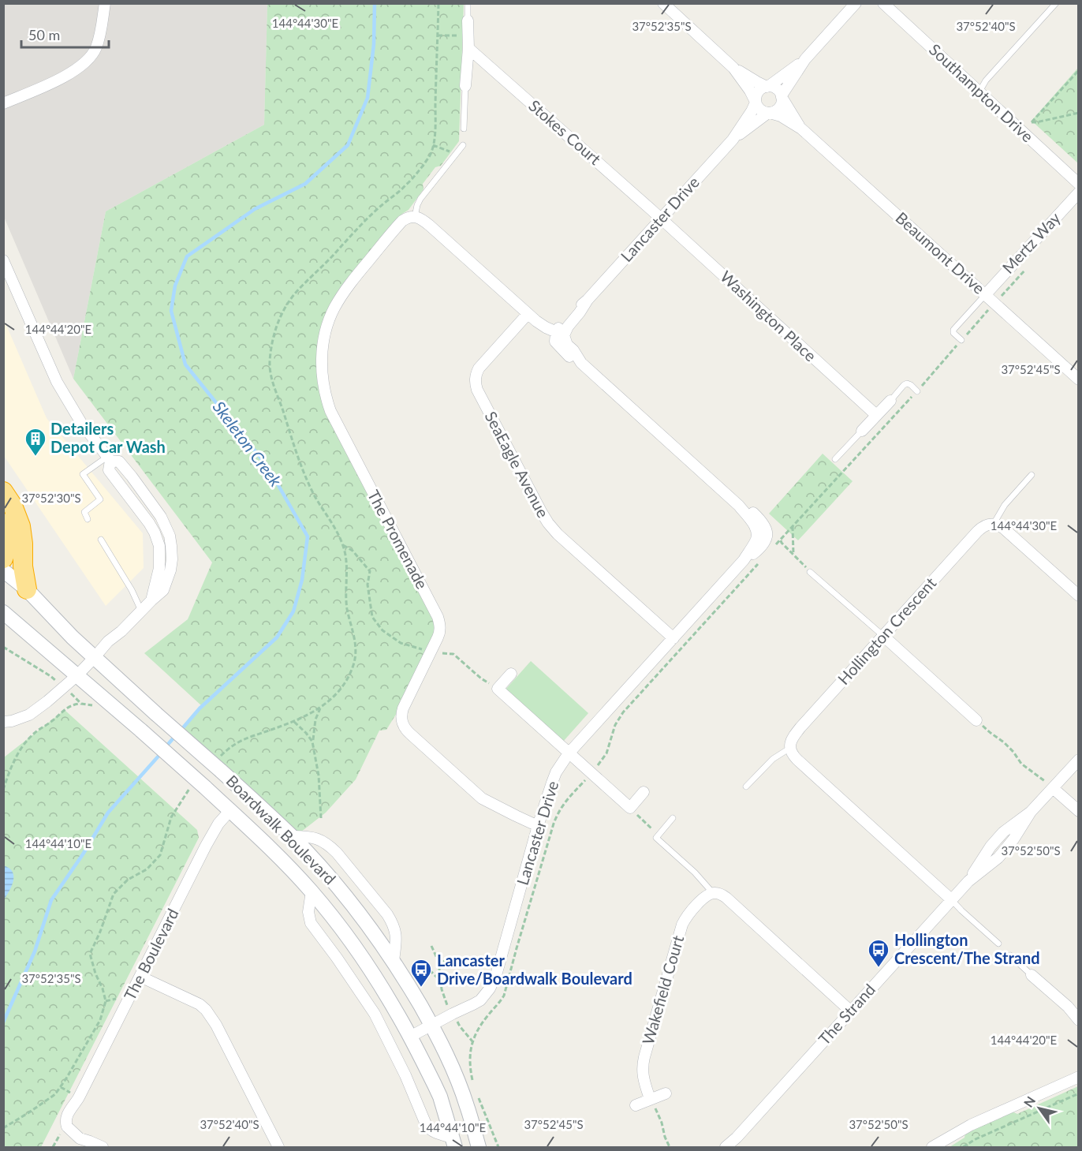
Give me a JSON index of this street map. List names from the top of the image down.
{
  "streets": {
    "main road": ["Boardwalk Boulevard"],
    "street": [
      "Southampton Drive",
      "Stokes Court",
      "Lancaster Drive",
      "Mertz Way",
      "Beaumont Drive",
      "Washington Place",
      "SeaEagle Avenue",
      "The Promenade",
      "Hollington Crescent",
      "The Boulevard",
      "Wakefield Court",
      "The Strand"
    ]
  },
  "crossings": [
    ["Stokes Court", "Lancaster Drive"],
    ["Stokes Court", "Washington Place"],
    ["Lancaster Drive", "Washington Place"],
    ["Lancaster Drive", "SeaEagle Avenue"],
    ["Lancaster Drive", "The Promenade"],
    ["Lancaster Drive", "Boardwalk Boulevard"],
    ["Mertz Way", "Beaumont Drive"],
    ["Boardwalk Boulevard", "The Boulevard"]
  ],
  "water": ["Skeleton Creek"],
  "places": {
    "building": ["Detailers Depot Car Wash"],
    "bus stop": ["Hollington Crescent/The Strand", "Lancaster Drive/Boardwalk Boulevard"]
  },
  "scale_bar": "50 m",
  "north": "top left",
  "coordinates": [
    "144°44'30\"E",
    "37°52'35\"S",
    "37°52'40\"S",
    "144°44'20\"E",
    "37°52'45\"S",
    "37°52'30\"S",
    "144°44'10\"E",
    "37°52'50\"S"
  ]
}
